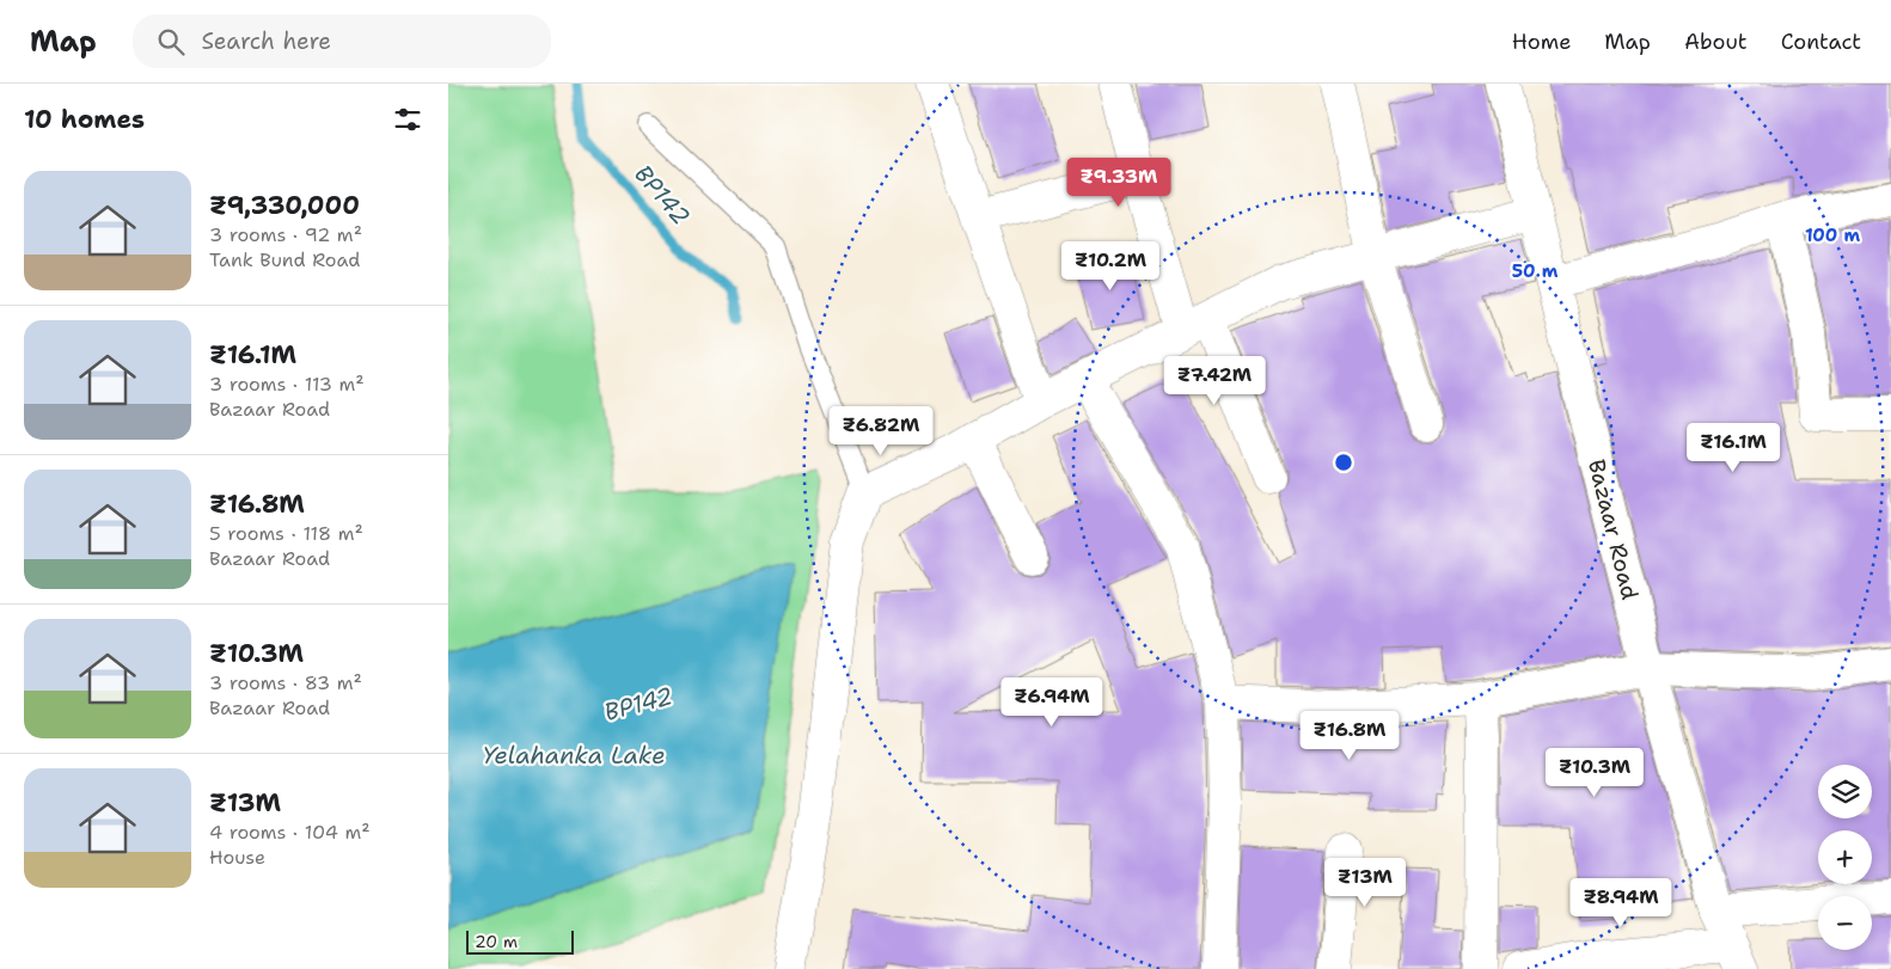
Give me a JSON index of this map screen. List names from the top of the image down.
{
  "streets": {
    "street": ["Bazaar Road"]
  },
  "water": ["BP142", "Yelahanka Lake"],
  "scale_bar": "20 m",
  "page": {
    "header": "Map",
    "search": "Search here",
    "nav": [
      "Home",
      "Map",
      "About",
      "Contact"
    ],
    "heading": "10 homes",
    "list": [
      {
        "name": "₹9,330,000",
        "note": "3 rooms · 92 m² · Tank Bund Road"
      },
      {
        "name": "₹16.1M",
        "note": "3 rooms · 113 m² · Bazaar Road"
      },
      {
        "name": "₹16.8M",
        "note": "5 rooms · 118 m² · Bazaar Road"
      },
      {
        "name": "₹10.3M",
        "note": "3 rooms · 83 m² · Bazaar Road"
      },
      {
        "name": "₹13M",
        "note": "4 rooms · 104 m² · House"
      }
    ],
    "price": [
      "₹9.33M",
      "₹10.2M",
      "₹7.42M",
      "₹6.82M",
      "₹16.1M",
      "₹6.94M",
      "₹16.8M",
      "₹10.3M",
      "₹13M",
      "₹8.94M"
    ],
    "map_buttons": ["+", "−"],
    "scale": "20 m"
  },
  "rings": ["100 m", "50 m"]
}
